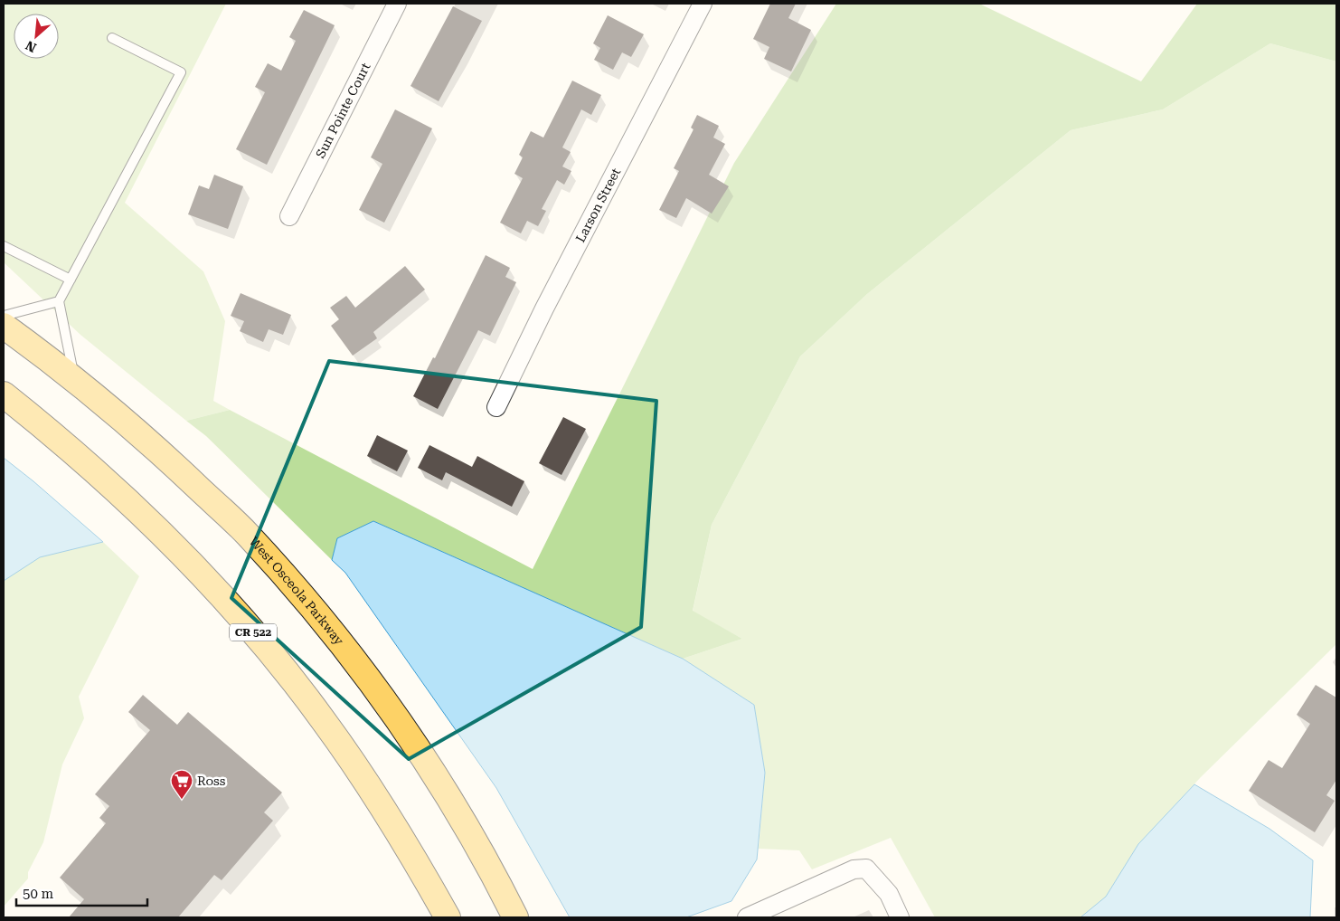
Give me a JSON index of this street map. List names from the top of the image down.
{
  "streets": {
    "main road": ["West Osceola Parkway", "CR 522"],
    "street": ["Sun Pointe Court", "Larson Street"]
  },
  "places": {
    "supermarket": ["Ross"]
  },
  "scale_bar": "50 m",
  "north": "bottom left"
}
